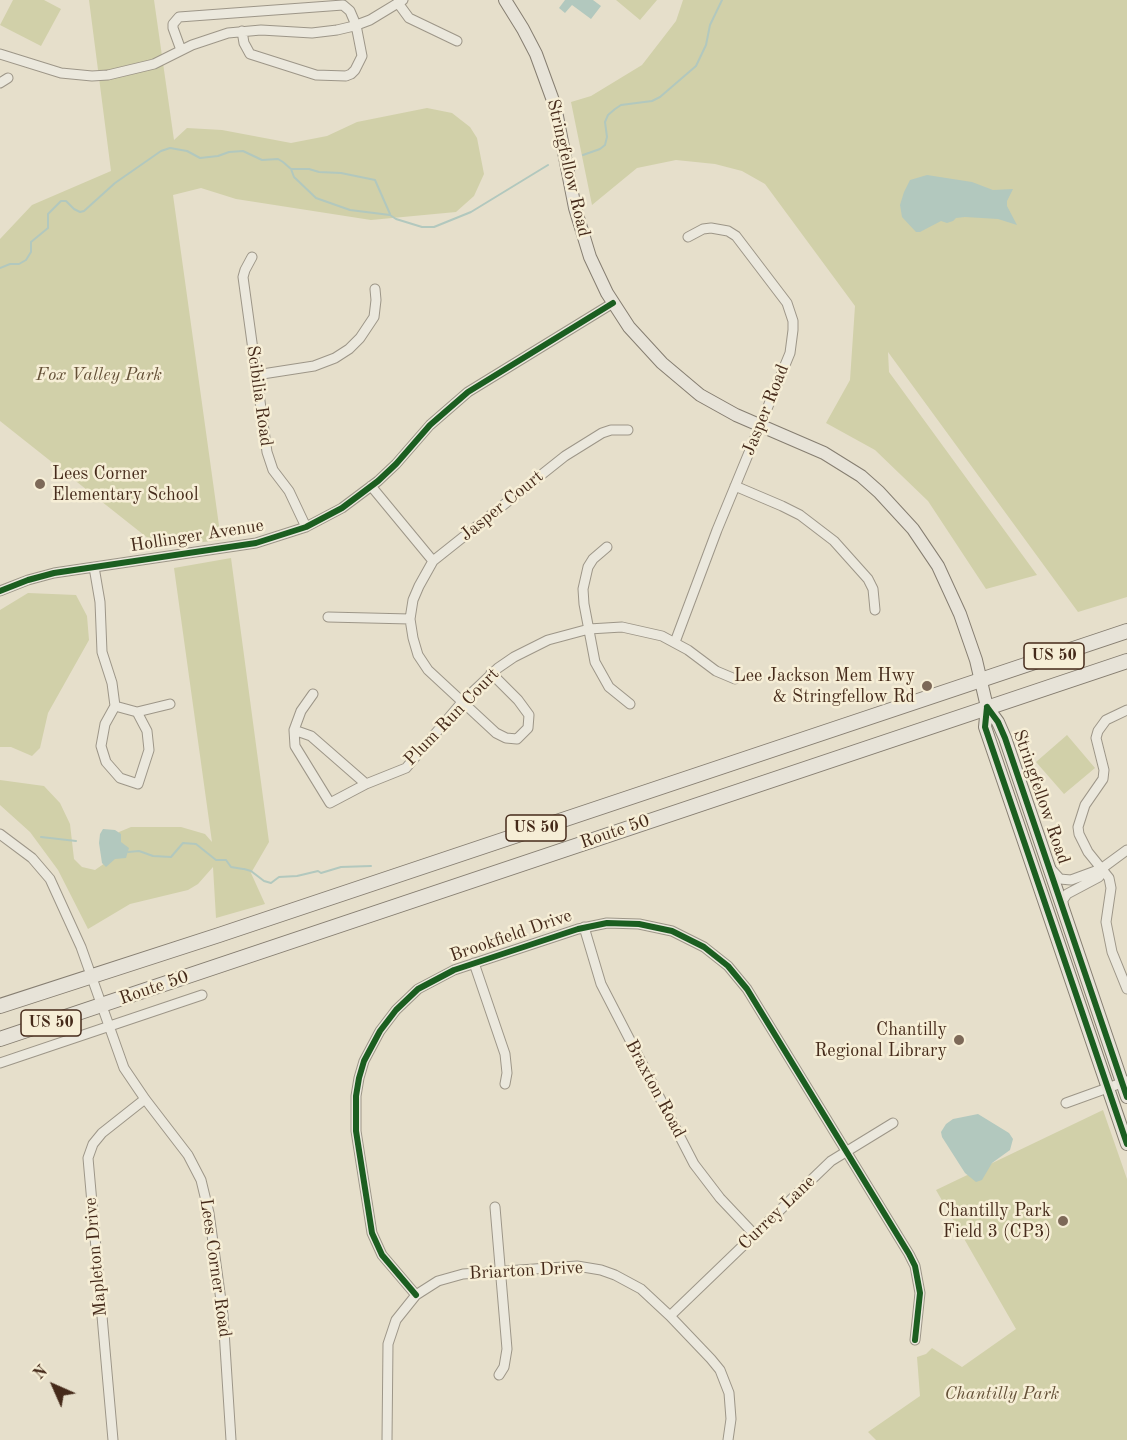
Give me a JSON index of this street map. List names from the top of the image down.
{
  "streets": {
    "highway": ["US 50", "Route 50"],
    "main road": ["Stringfellow Road"],
    "street": [
      "Scibilia Road",
      "Jasper Road",
      "Jasper Court",
      "Hollinger Avenue",
      "Plum Run Court",
      "Brookfield Drive",
      "Braxton Road",
      "Currey Lane",
      "Mapleton Drive",
      "Lees Corner Road",
      "Briarton Drive"
    ]
  },
  "crossings": [
    ["Stringfellow Road", "Jasper Road"],
    ["Stringfellow Road", "Hollinger Avenue"],
    ["Stringfellow Road", "Route 50"],
    ["Scibilia Road", "Hollinger Avenue"],
    ["Jasper Road", "Plum Run Court"],
    ["Jasper Court", "Plum Run Court"],
    ["Route 50", "Lees Corner Road"],
    ["Brookfield Drive", "Braxton Road"],
    ["Brookfield Drive", "Currey Lane"],
    ["Brookfield Drive", "Briarton Drive"],
    ["Braxton Road", "Currey Lane"],
    ["Currey Lane", "Briarton Drive"],
    ["Mapleton Drive", "Lees Corner Road"]
  ],
  "parks": ["Fox Valley Park", "Chantilly Park"],
  "places": [
    "Lees Corner Elementary School",
    "Lee Jackson Mem Hwy & Stringfellow Rd",
    "Chantilly Regional Library",
    "Chantilly Park Field 3 (CP3)"
  ],
  "north": "top left"
}
